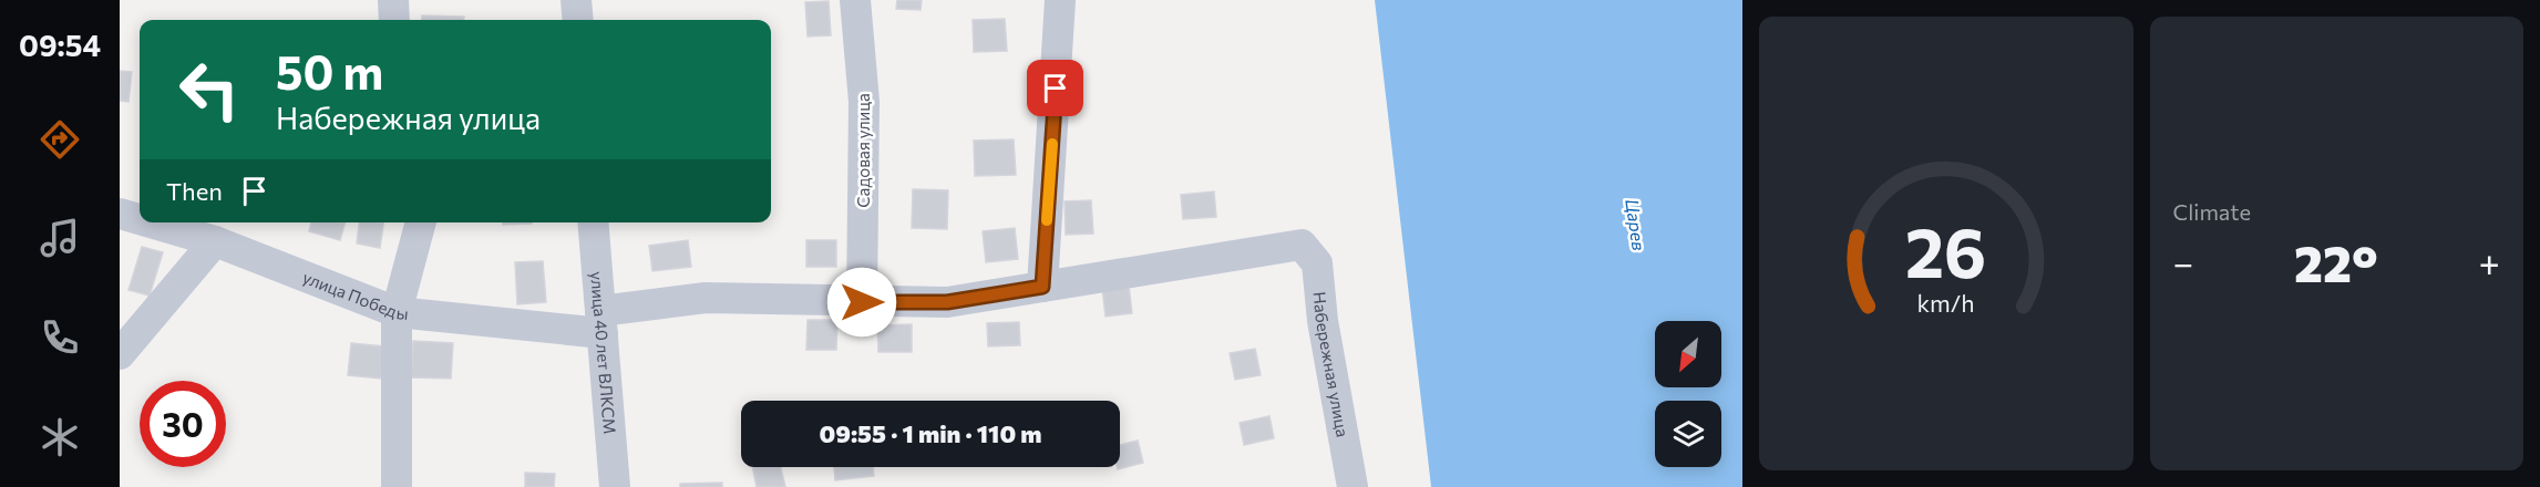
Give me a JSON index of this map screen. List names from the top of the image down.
{
  "streets": {
    "street": [
      "Садовая улица",
      "улица Победы",
      "улица 40 лет ВЛКСМ",
      "Набережная улица"
    ]
  },
  "crossings": [
    ["Садовая улица", "улица Победы"],
    ["улица Победы", "улица 40 лет ВЛКСМ"],
    ["улица Победы", "Набережная улица"]
  ],
  "water": ["Царев"],
  "north": "bottom left",
  "page": {
    "tabs": "09:54",
    "tile": "Climate",
    "turn": ["50 m", "Набережная улица"],
    "then": "Then",
    "heat": ["−", "22°", "+"],
    "limit": "30",
    "trip": "09:55 · 1 min · 110 m",
    "gauge": ["26", "km/h"]
  }
}
